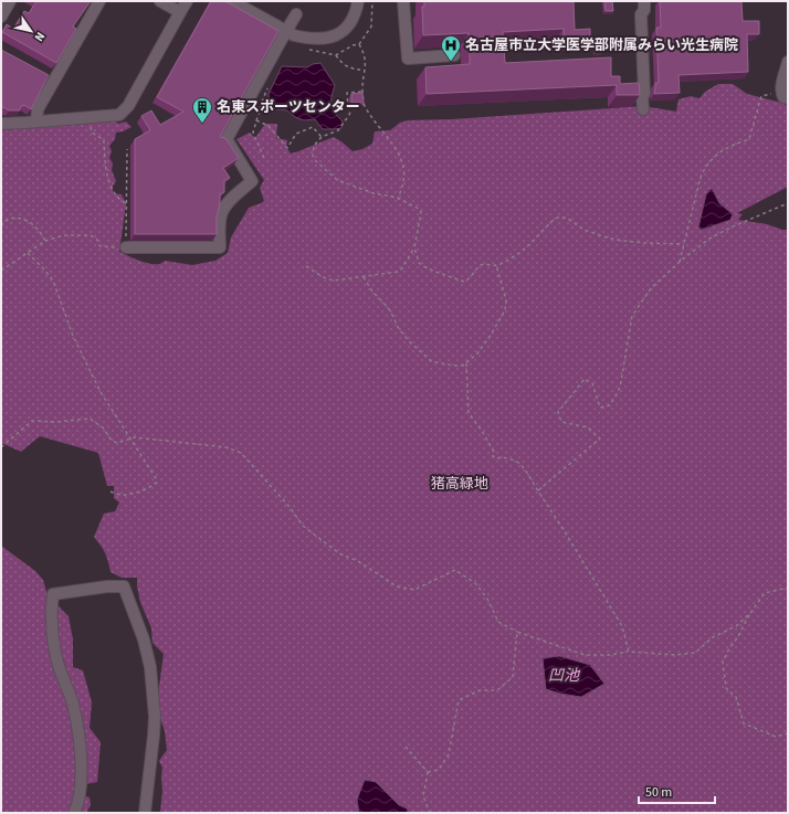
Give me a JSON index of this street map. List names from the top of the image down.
{
  "water": ["凹池"],
  "parks": ["猪高緑地"],
  "places": {
    "hospital": ["名古屋市立大学医学部附属みらい光生病院"],
    "building": ["名東スポーツセンター"]
  },
  "scale_bar": "50 m",
  "north": "bottom right"
}
